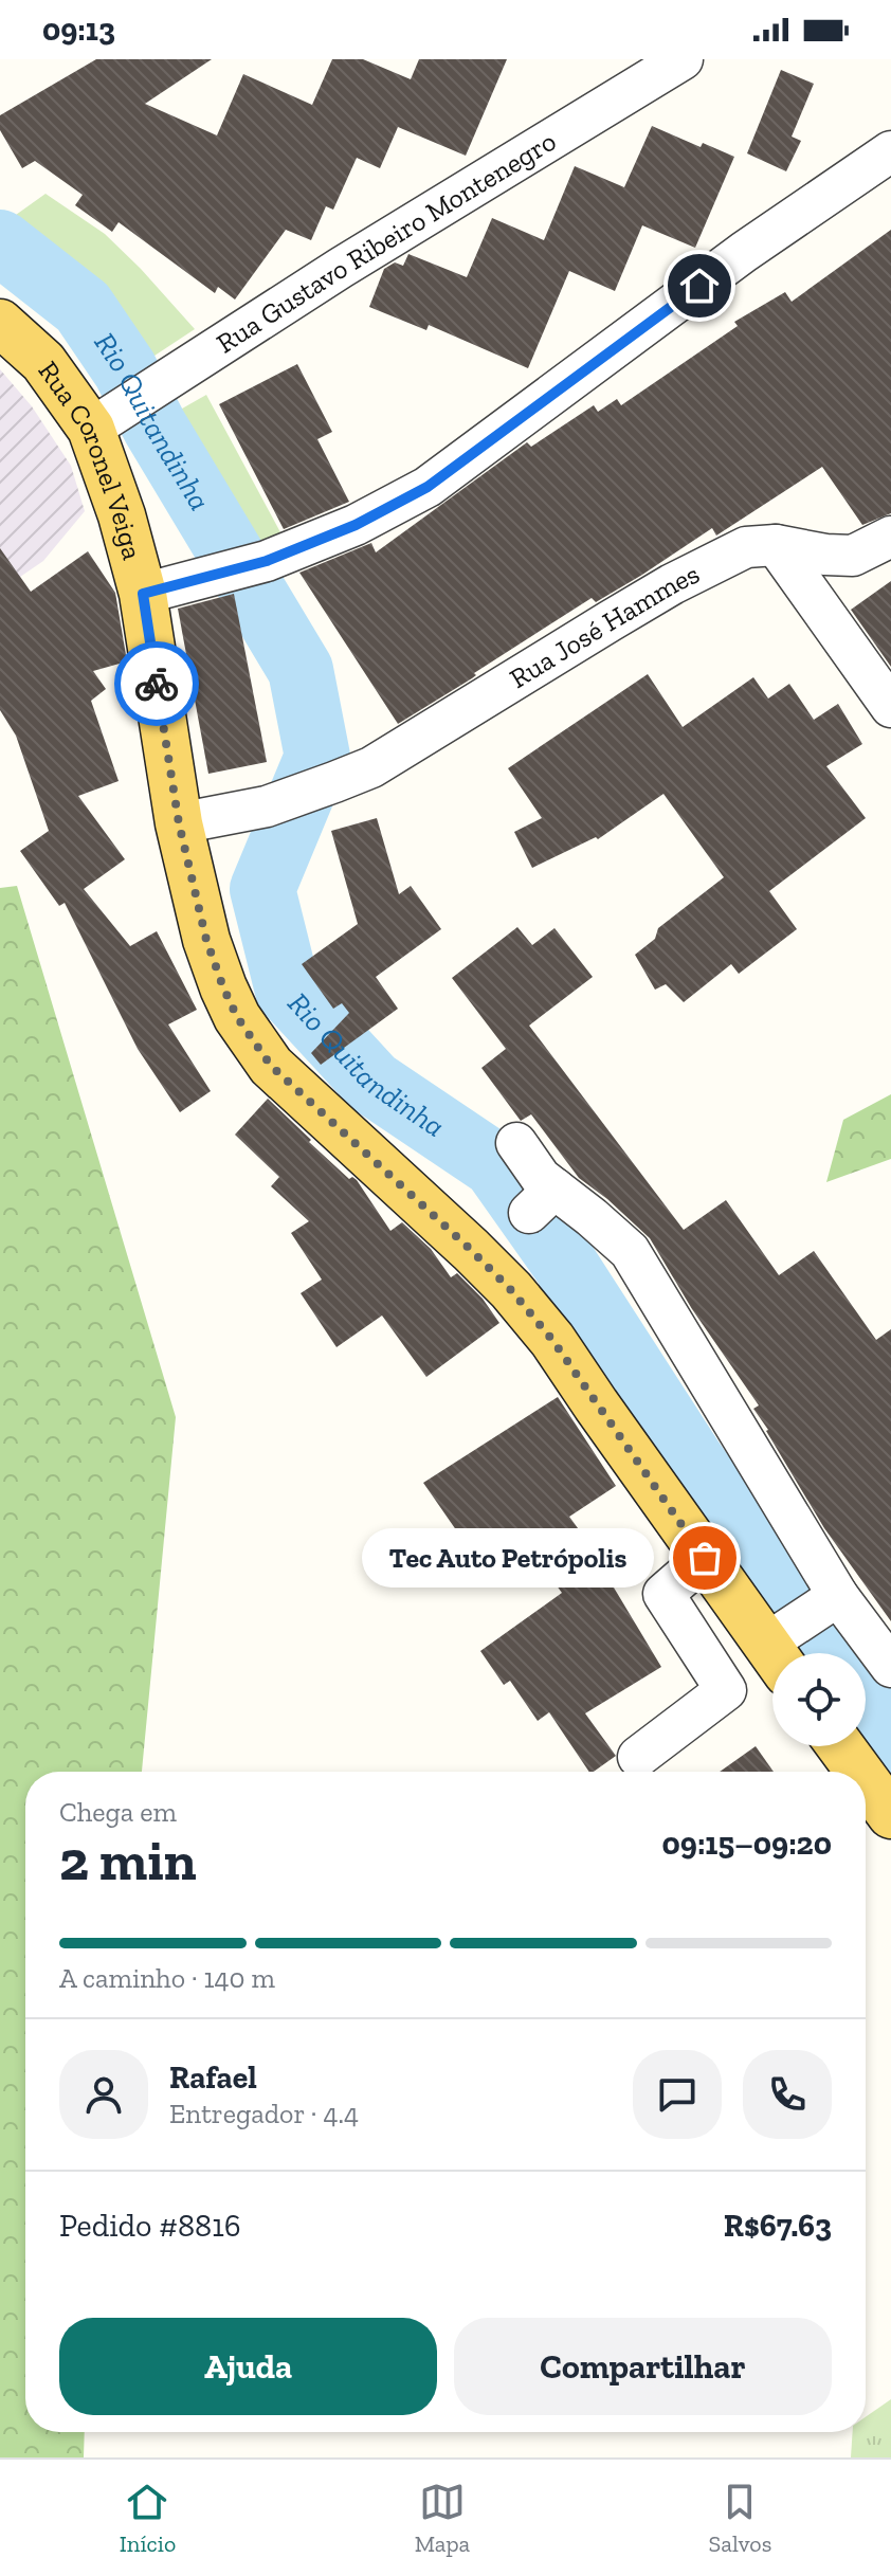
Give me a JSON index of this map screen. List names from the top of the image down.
{
  "streets": {
    "main road": ["Rua Coronel Veiga"],
    "street": ["Rua Gustavo Ribeiro Montenegro", "Rua José Hammes"]
  },
  "crossings": [
    ["Rua Gustavo Ribeiro Montenegro", "Rua Coronel Veiga"],
    ["Rua Coronel Veiga", "Rua José Hammes"]
  ],
  "water": ["Rio Quitandinha"],
  "places": ["Tec Auto Petrópolis"],
  "page": {
    "status": "09:13",
    "bubble": "Tec Auto Petrópolis",
    "heading": ["2 min", "Chega em", "09:15–09:20"],
    "panel": [
      "Rafael",
      "Entregador · 4.4",
      "Pedido #8816",
      "R$67.63"
    ],
    "bar": "A caminho · 140 m",
    "buttons": ["Ajuda", "Compartilhar"],
    "tabs": ["Início", "Mapa", "Salvos"]
  }
}
